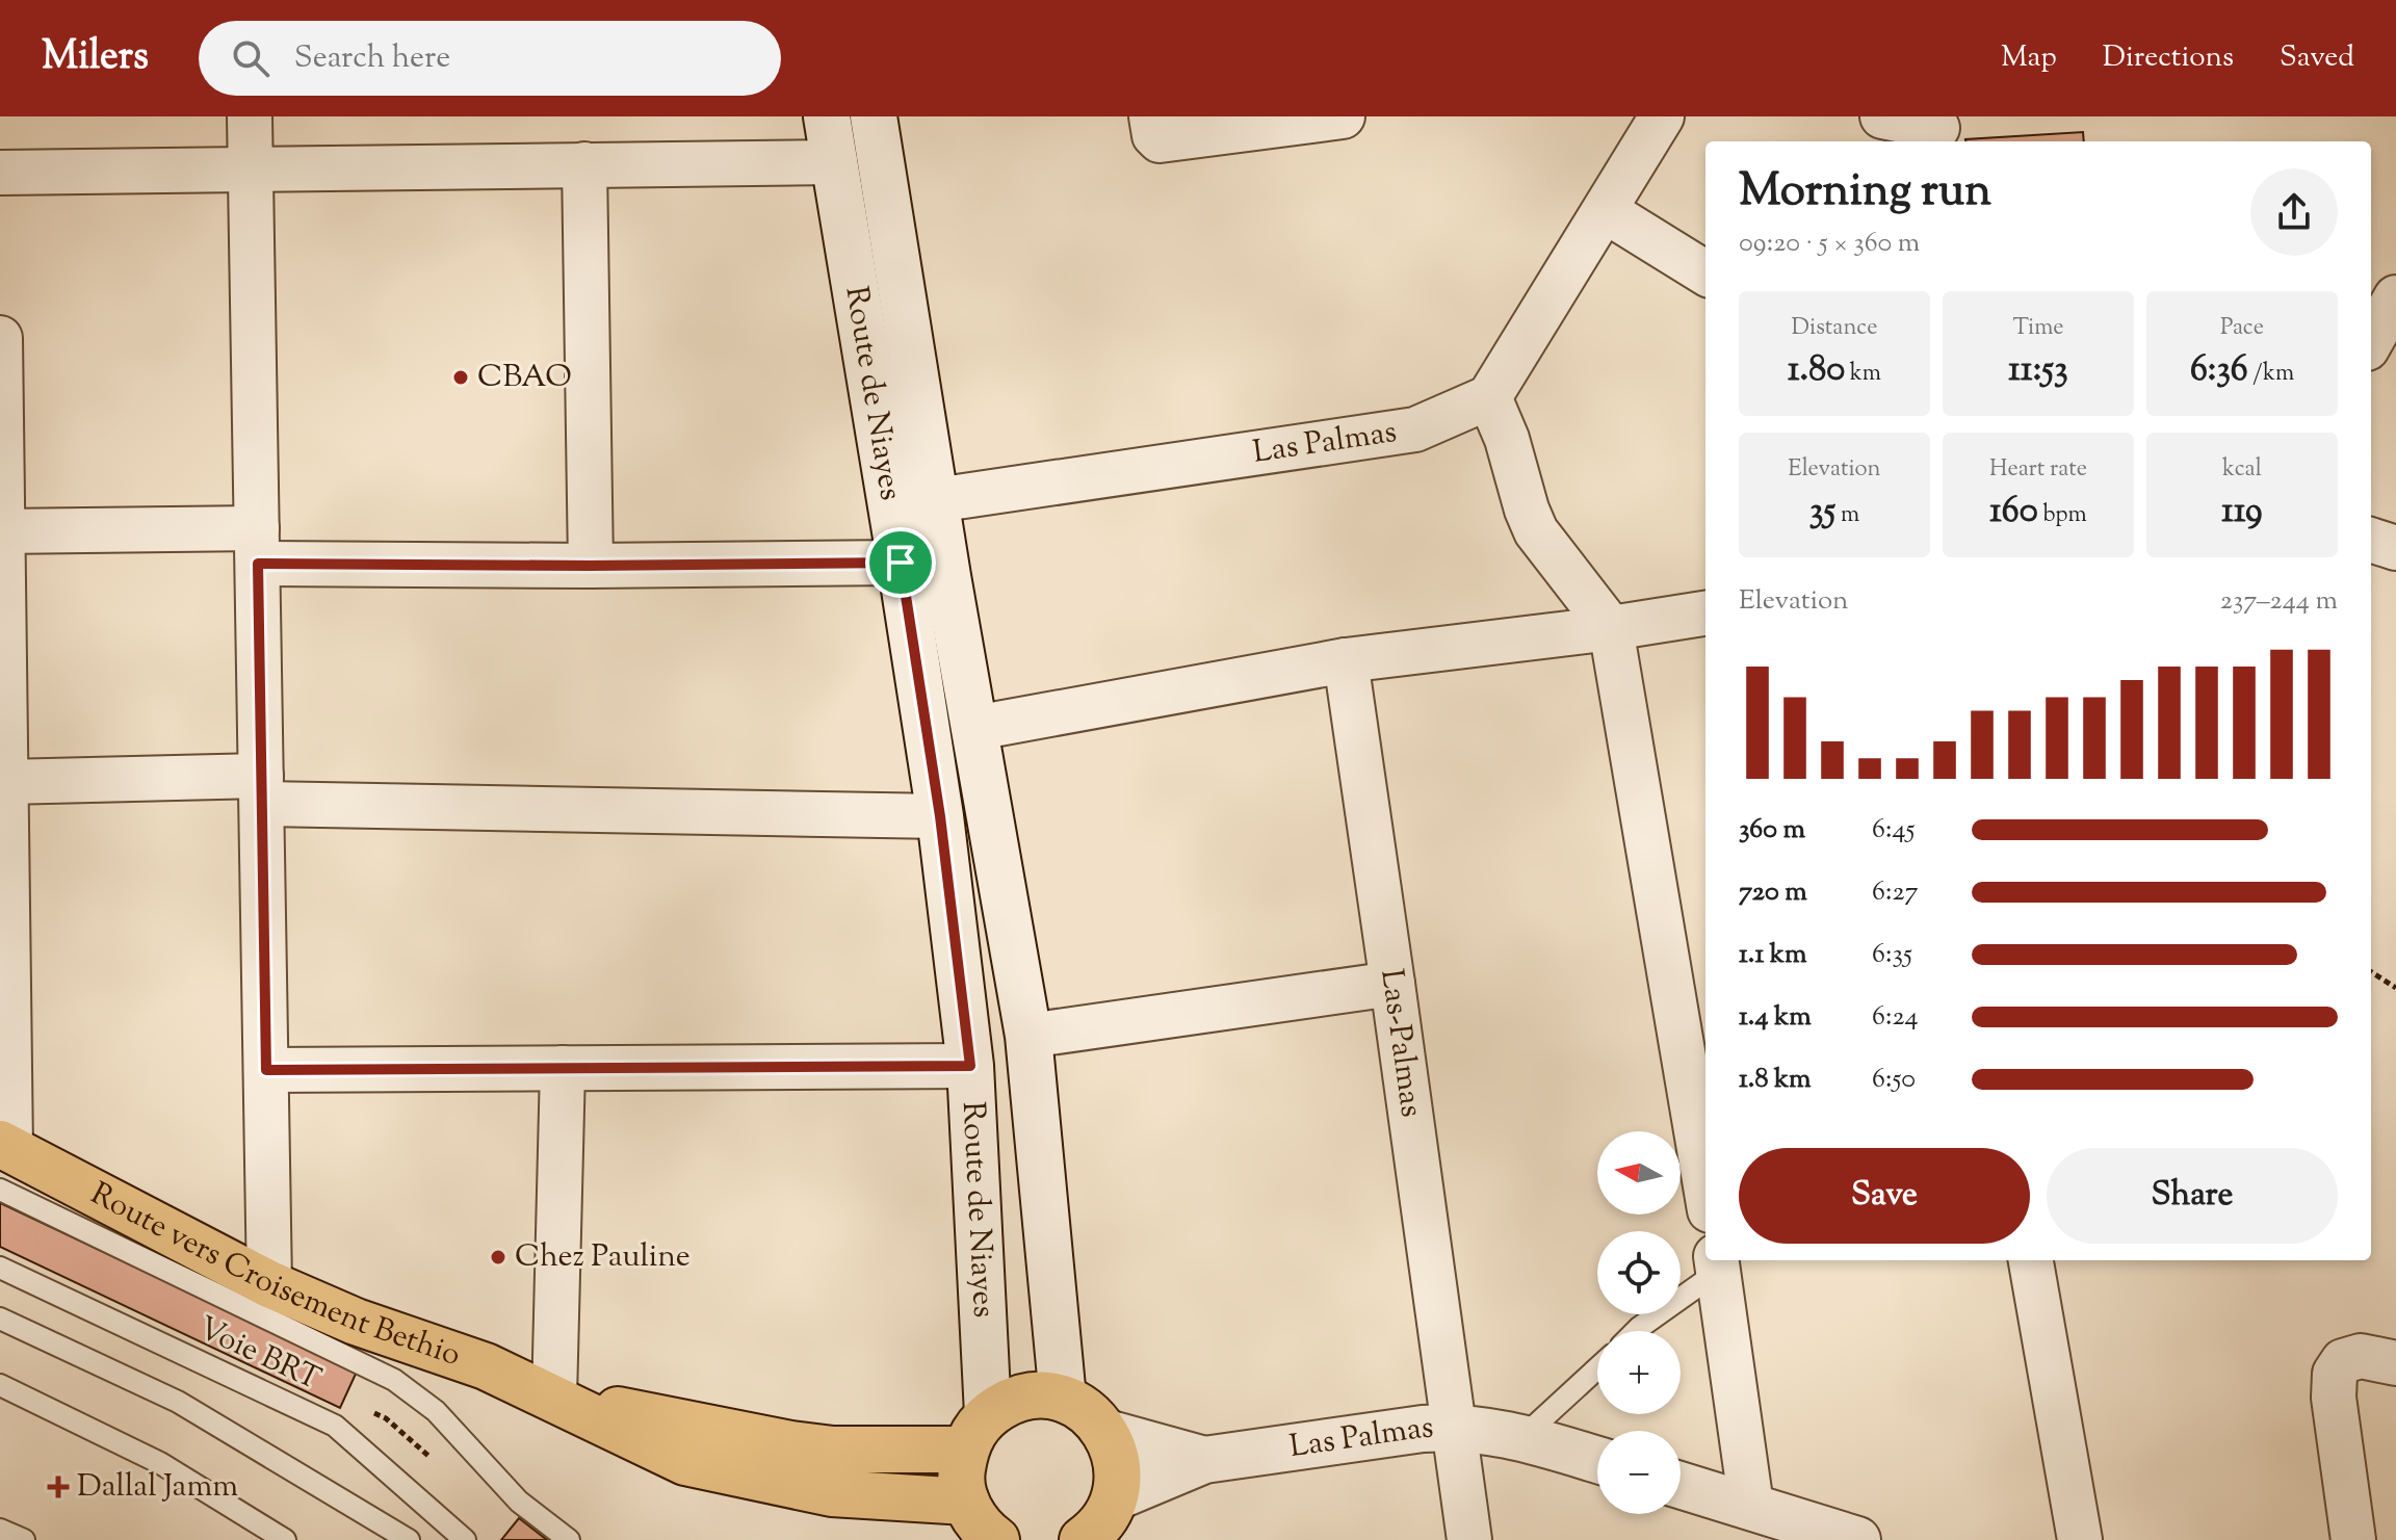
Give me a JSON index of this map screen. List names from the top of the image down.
{
  "streets": {
    "main road": ["Route de Niayes", "Las Palmas", "Route vers Croisement Bethio"],
    "street": ["Las-Palmas"],
    "lane": ["Voie BRT"]
  },
  "crossings": [
    ["Route de Niayes", "Las Palmas"],
    ["Route de Niayes", "Route vers Croisement Bethio"],
    ["Las Palmas", "Las-Palmas"],
    ["Route vers Croisement Bethio", "Voie BRT"]
  ],
  "places": {
    "other": ["CBAO", "Chez Pauline"],
    "health": ["Dallal Jamm"]
  },
  "north": "left",
  "page": {
    "header": "Milers",
    "search": "Search here",
    "nav": ["Map", "Directions", "Saved"],
    "heading": ["Morning run", "09:20 · 5 × 360 m"],
    "stats": [
      ["Distance", "1.80 km"],
      ["Time", "11:53"],
      ["Pace", "6:36 /km"],
      ["Elevation", "35 m"],
      ["Heart rate", "160 bpm"],
      ["kcal", "119"]
    ],
    "chart": ["Elevation", "237–244 m"],
    "list": [
      {
        "name": "360 m",
        "note": "6:45"
      },
      {
        "name": "720 m",
        "note": "6:27"
      },
      {
        "name": "1.1 km",
        "note": "6:35"
      },
      {
        "name": "1.4 km",
        "note": "6:24"
      },
      {
        "name": "1.8 km",
        "note": "6:50"
      }
    ],
    "map_buttons": ["+", "−"],
    "buttons": ["Save", "Share"]
  }
}
